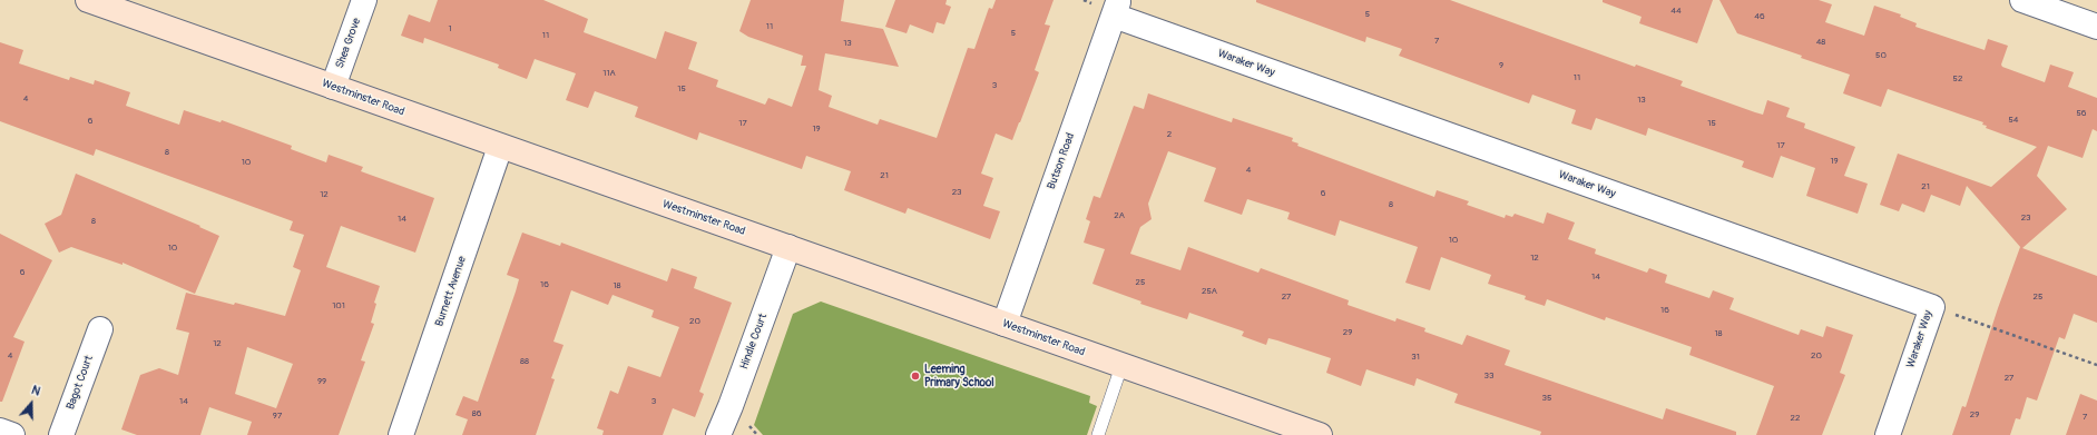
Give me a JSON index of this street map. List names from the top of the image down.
{
  "streets": {
    "main road": ["Westminster Road"],
    "street": [
      "Shea Grove",
      "Waraker Way",
      "Butson Road",
      "Burnett Avenue",
      "Hindle Court",
      "Bagot Court"
    ]
  },
  "crossings": [
    ["Shea Grove", "Westminster Road"],
    ["Waraker Way", "Butson Road"],
    ["Westminster Road", "Butson Road"],
    ["Westminster Road", "Burnett Avenue"],
    ["Westminster Road", "Hindle Court"]
  ],
  "places": ["Leeming Primary School"],
  "house_numbers": [
    "44",
    "5",
    "46",
    "11",
    "1",
    "5",
    "11",
    "7",
    "48",
    "13",
    "50",
    "9",
    "11A",
    "11",
    "52",
    "3",
    "15",
    "4",
    "13",
    "56",
    "54",
    "6",
    "17",
    "15",
    "19",
    "2",
    "17",
    "8",
    "19",
    "10",
    "4",
    "21",
    "21",
    "23",
    "6",
    "12",
    "8",
    "2A",
    "23",
    "14",
    "8",
    "10",
    "10",
    "12",
    "6",
    "14",
    "25",
    "16",
    "18",
    "25A",
    "27",
    "25",
    "101",
    "16",
    "20",
    "29",
    "18",
    "12",
    "4",
    "20",
    "31",
    "88",
    "33",
    "27",
    "99",
    "35",
    "14",
    "3",
    "86",
    "29",
    "97",
    "7",
    "22"
  ],
  "north": "top"
}
